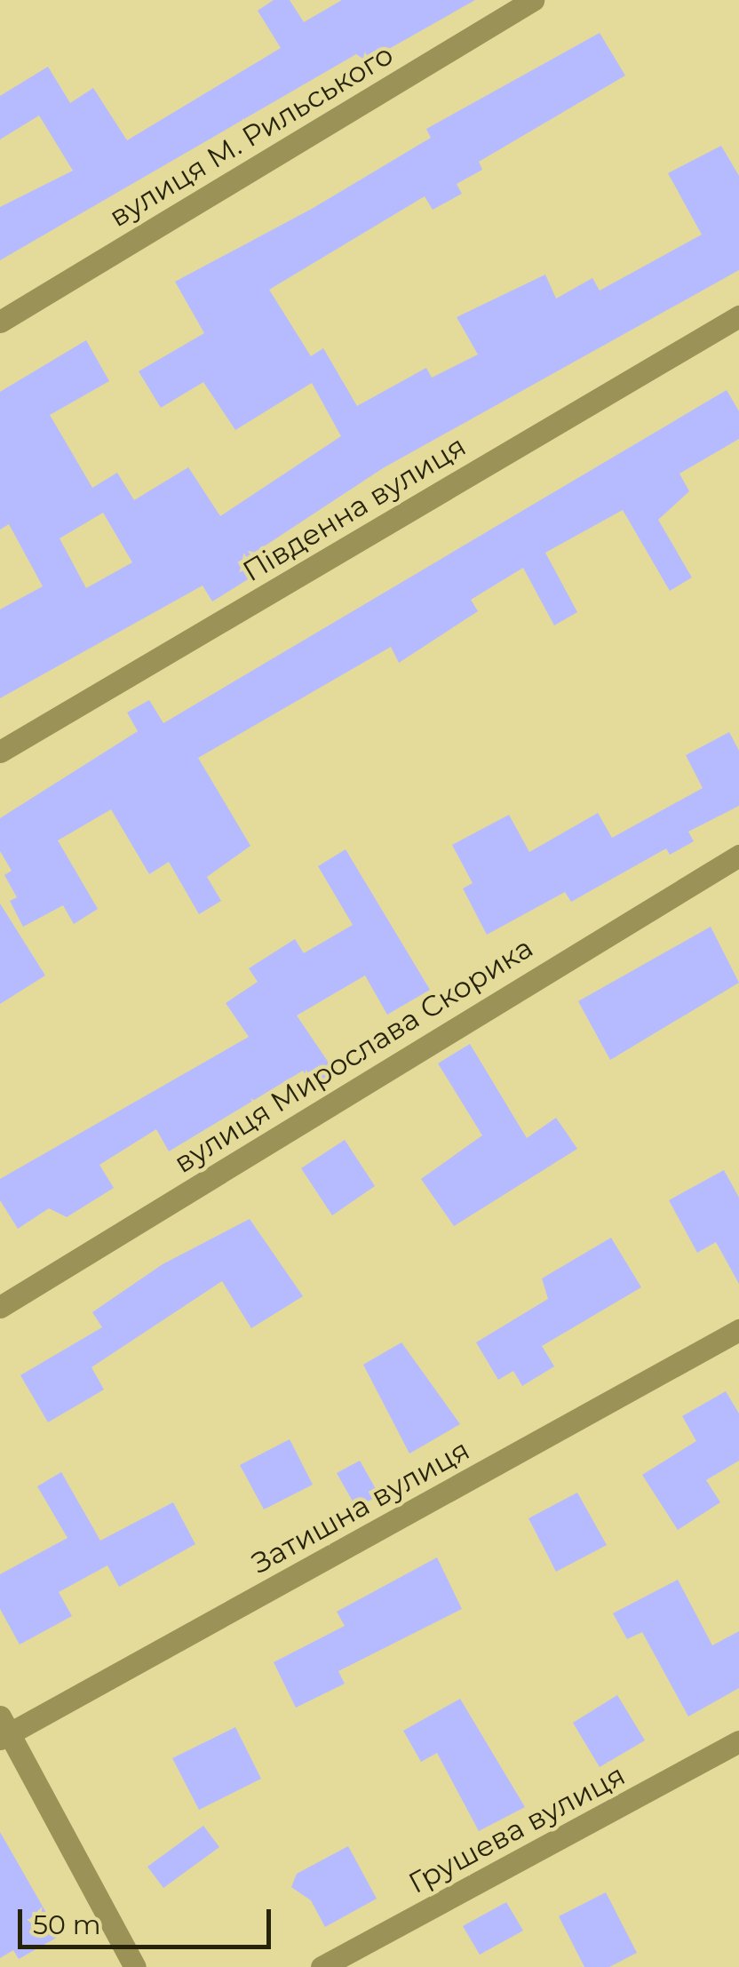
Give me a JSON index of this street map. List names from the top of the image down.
{
  "streets": {
    "street": [
      "вулиця М. Рильського",
      "Південна вулиця",
      "вулиця Мирослава Скорика",
      "Затишна вулиця",
      "Грушева вулиця"
    ]
  },
  "scale_bar": "50 m"
}
